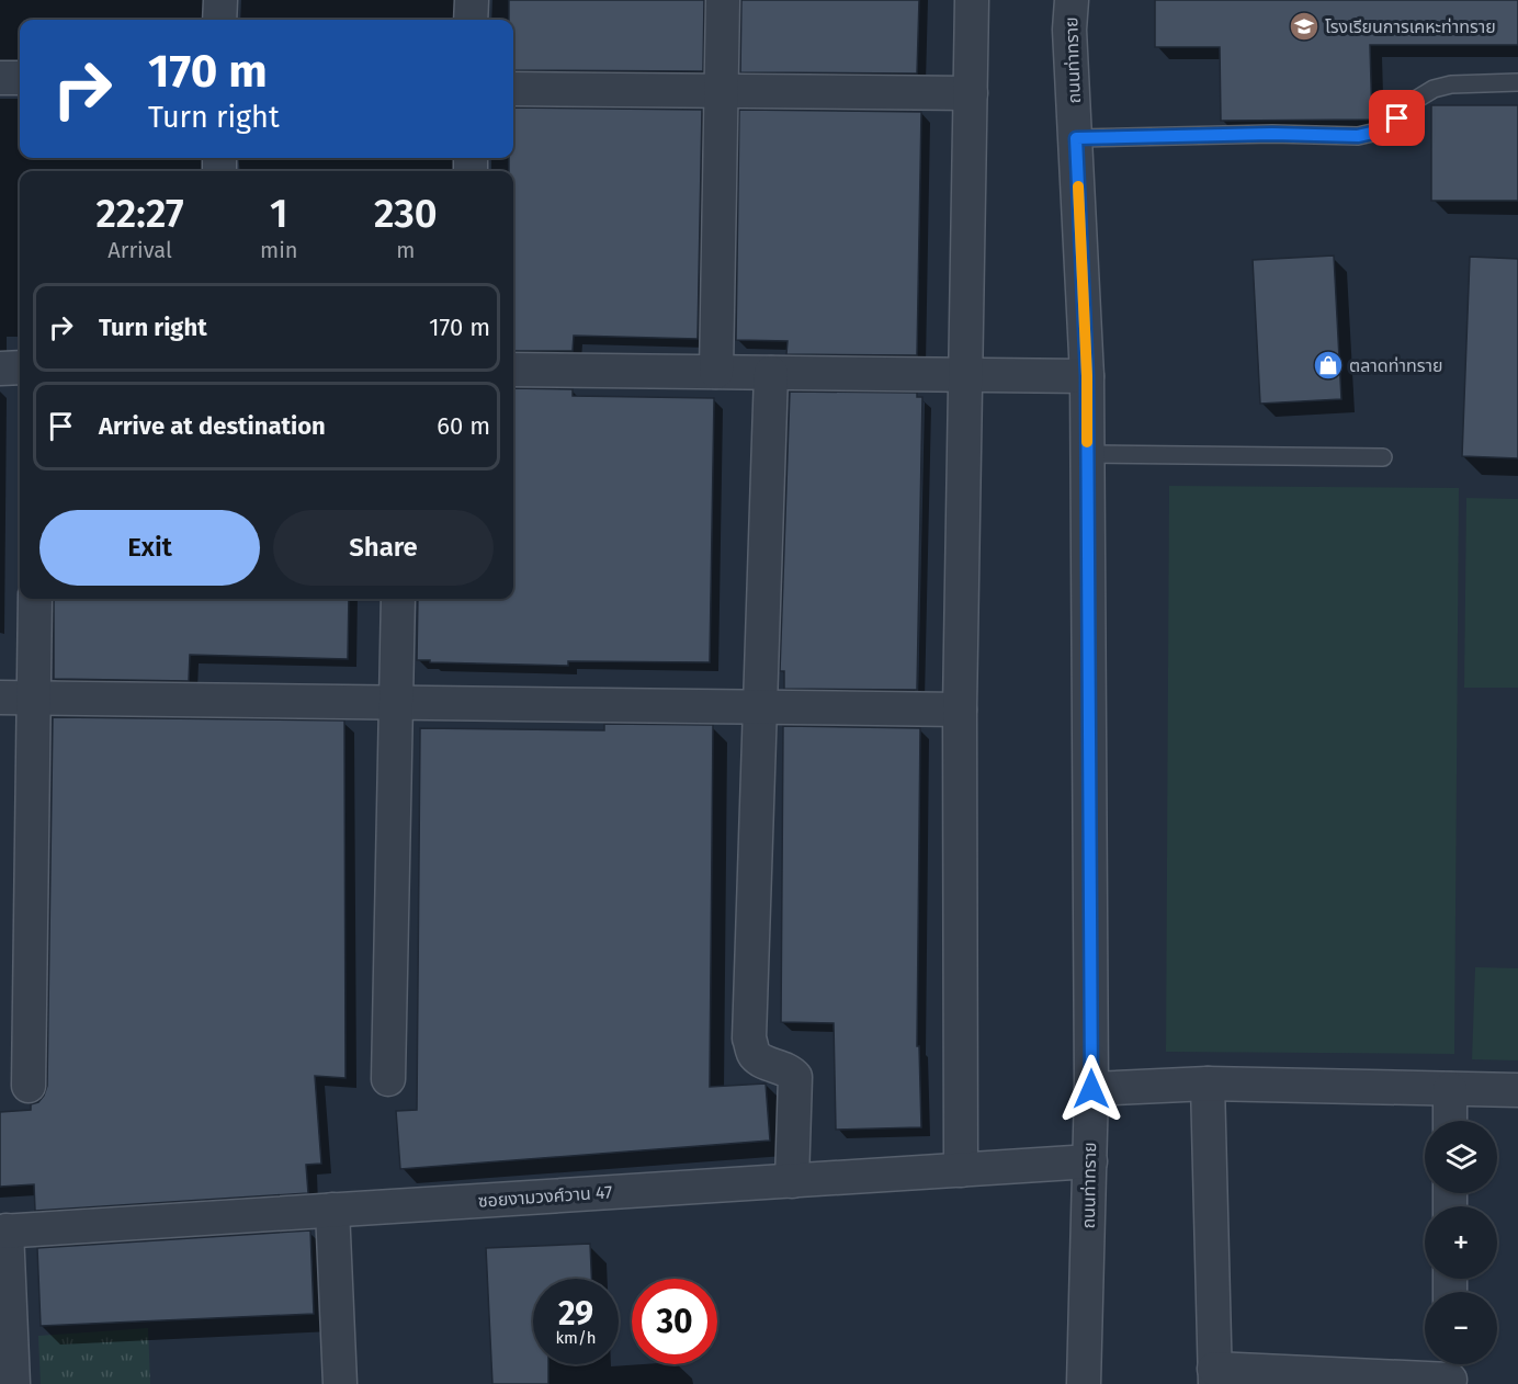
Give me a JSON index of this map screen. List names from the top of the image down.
{
  "streets": {
    "street": ["ถนนท่าทราย", "ซอยงามวงศ์วาน 47"]
  },
  "crossings": [
    ["ถนนท่าทราย", "ซอยงามวงศ์วาน 47"]
  ],
  "places": {
    "school or university": ["โรงเรียนการเคหะท่าทราย"],
    "shop": ["ตลาดท่าทราย"]
  },
  "page": {
    "turn": ["170 m", "Turn right"],
    "eta": [
      "22:27",
      "Arrival",
      "1",
      "min",
      "230",
      "m"
    ],
    "list": [
      {
        "name": "Turn right",
        "value": "170 m"
      },
      {
        "name": "Arrive at destination",
        "value": "60 m"
      }
    ],
    "buttons": ["Exit", "Share"],
    "map_buttons": ["+", "−"],
    "speed": "29 km/h",
    "limit": "30"
  }
}
